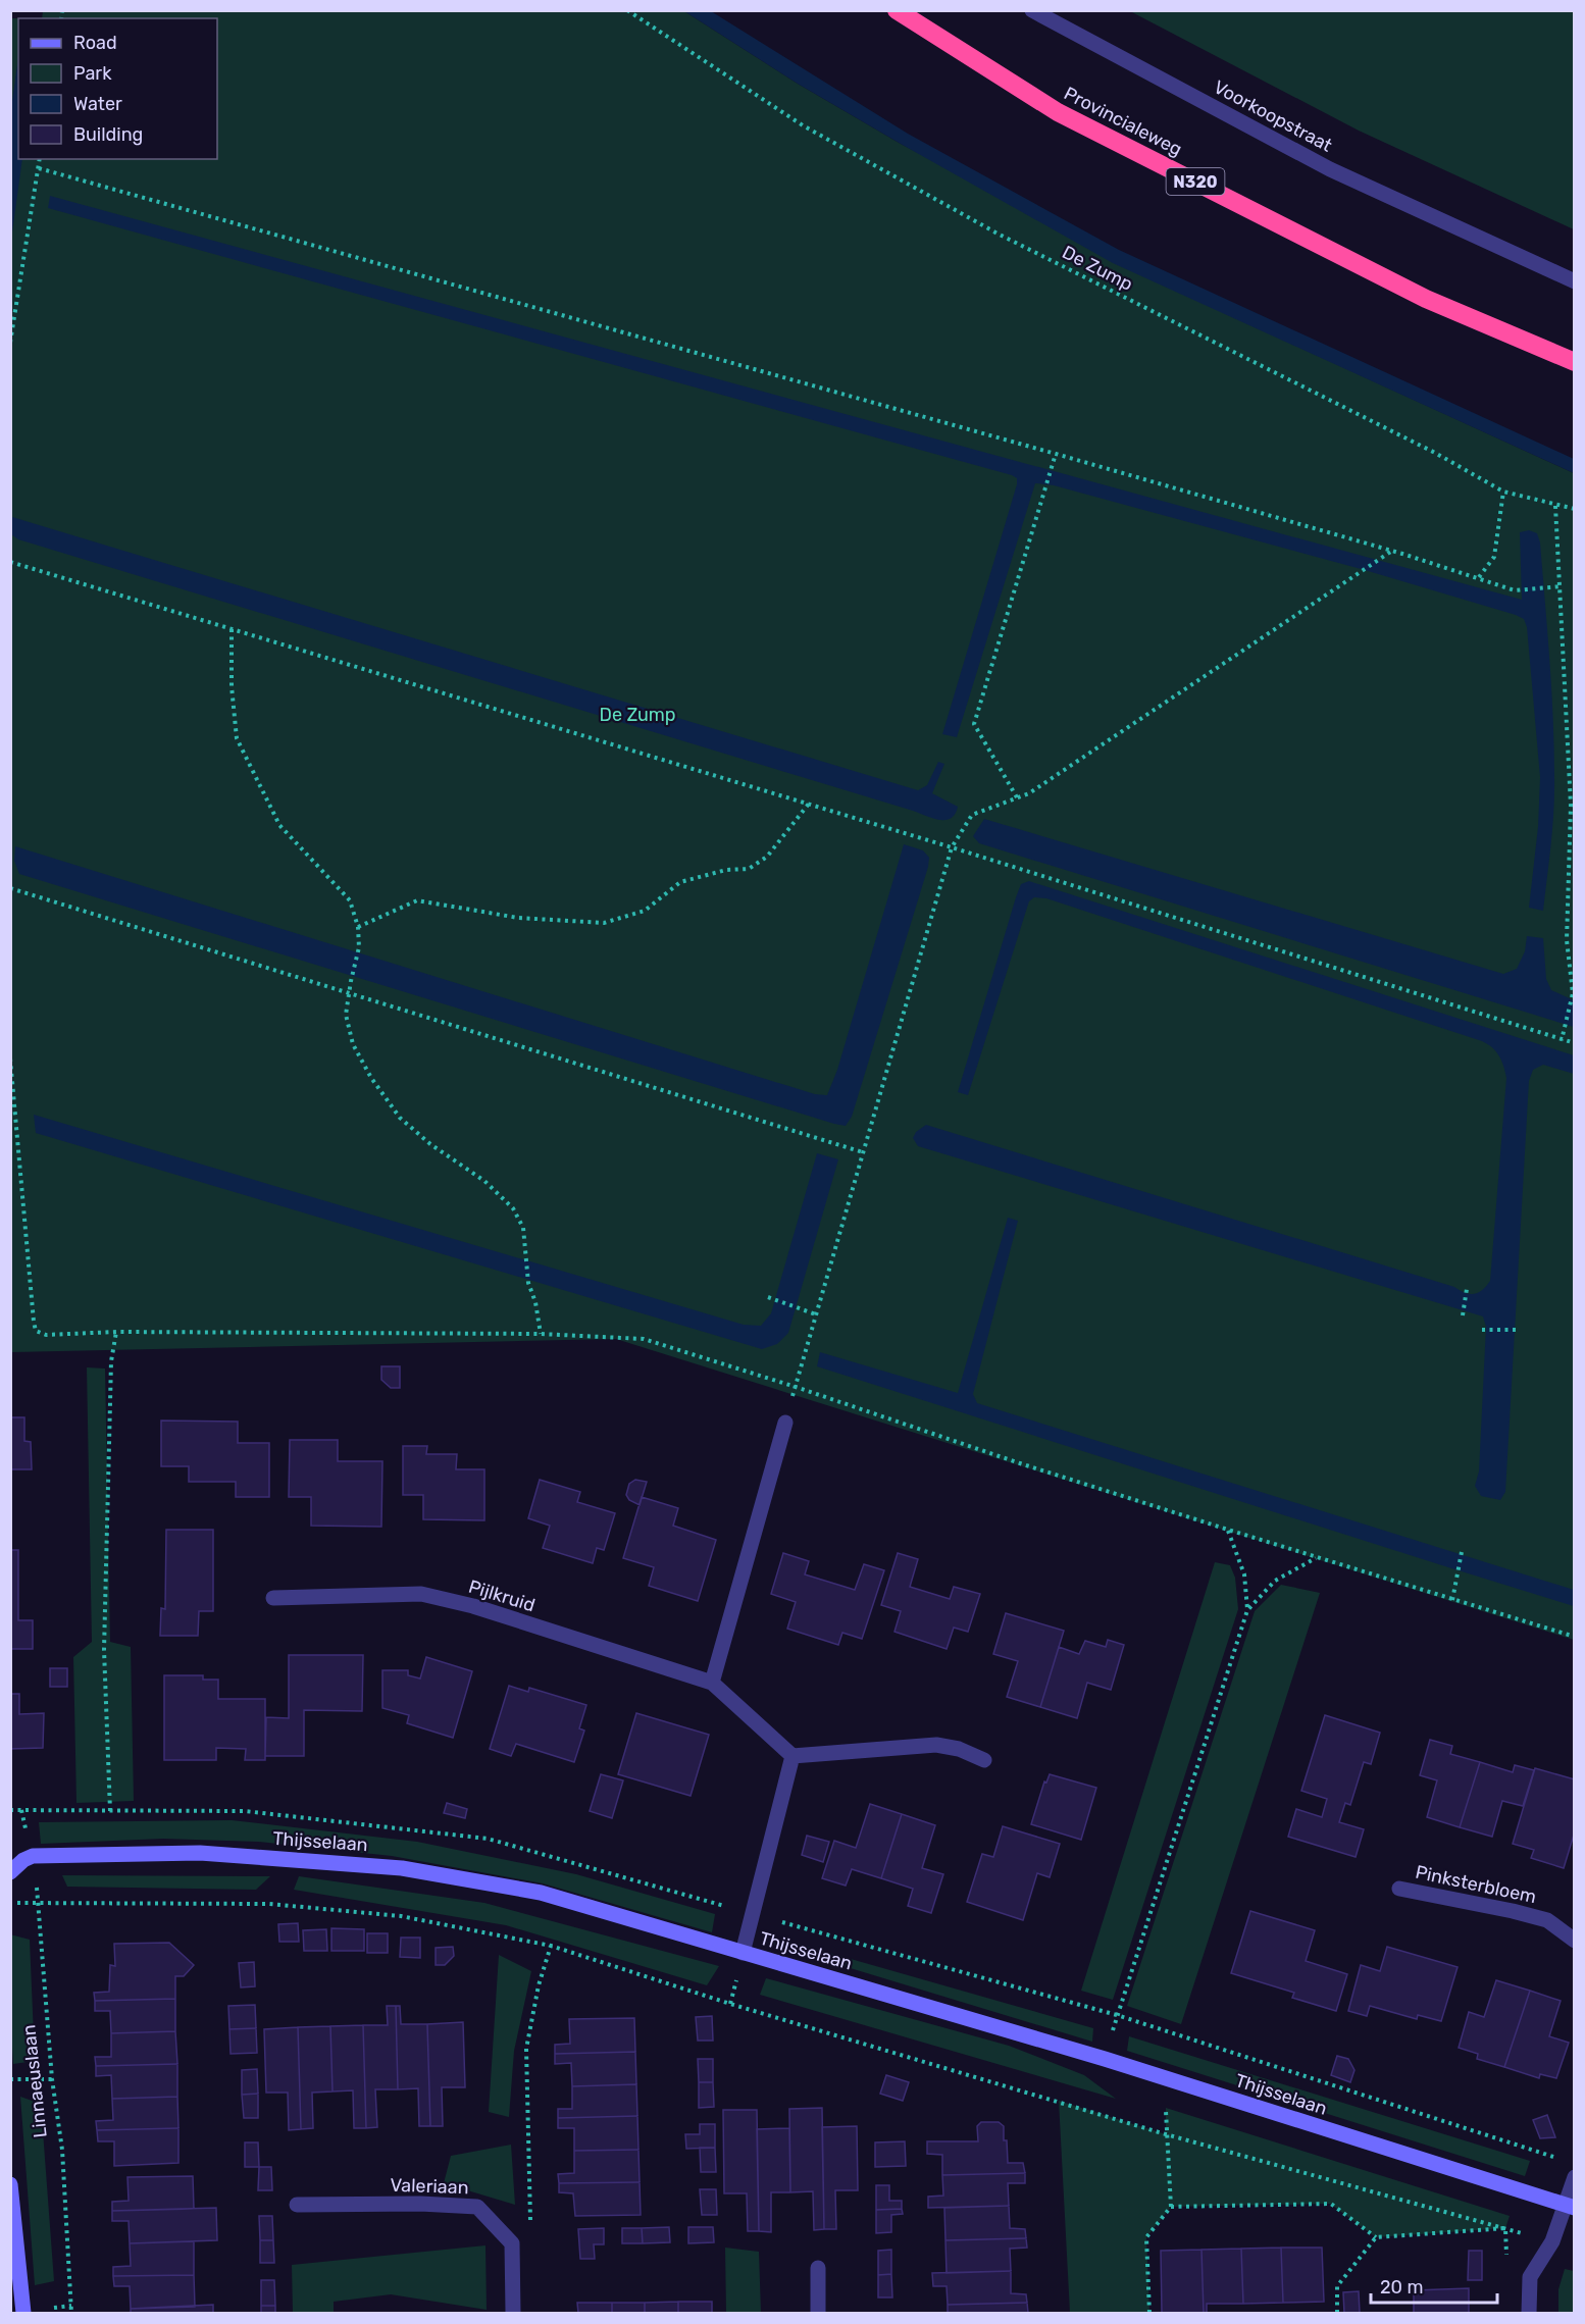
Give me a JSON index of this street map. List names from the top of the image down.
{
  "streets": {
    "highway": ["Provincialeweg", "N320"],
    "street": [
      "Voorkoopstraat",
      "Pijlkruid",
      "Thijsselaan",
      "Pinksterbloem",
      "Valeriaan"
    ],
    "path": ["De Zump", "Linnaeuslaan"]
  },
  "crossings": [
    ["Thijsselaan", "Linnaeuslaan"]
  ],
  "parks": ["De Zump"],
  "legend": [
    "Road",
    "Park",
    "Water",
    "Building"
  ],
  "scale_bar": "20 m"
}
